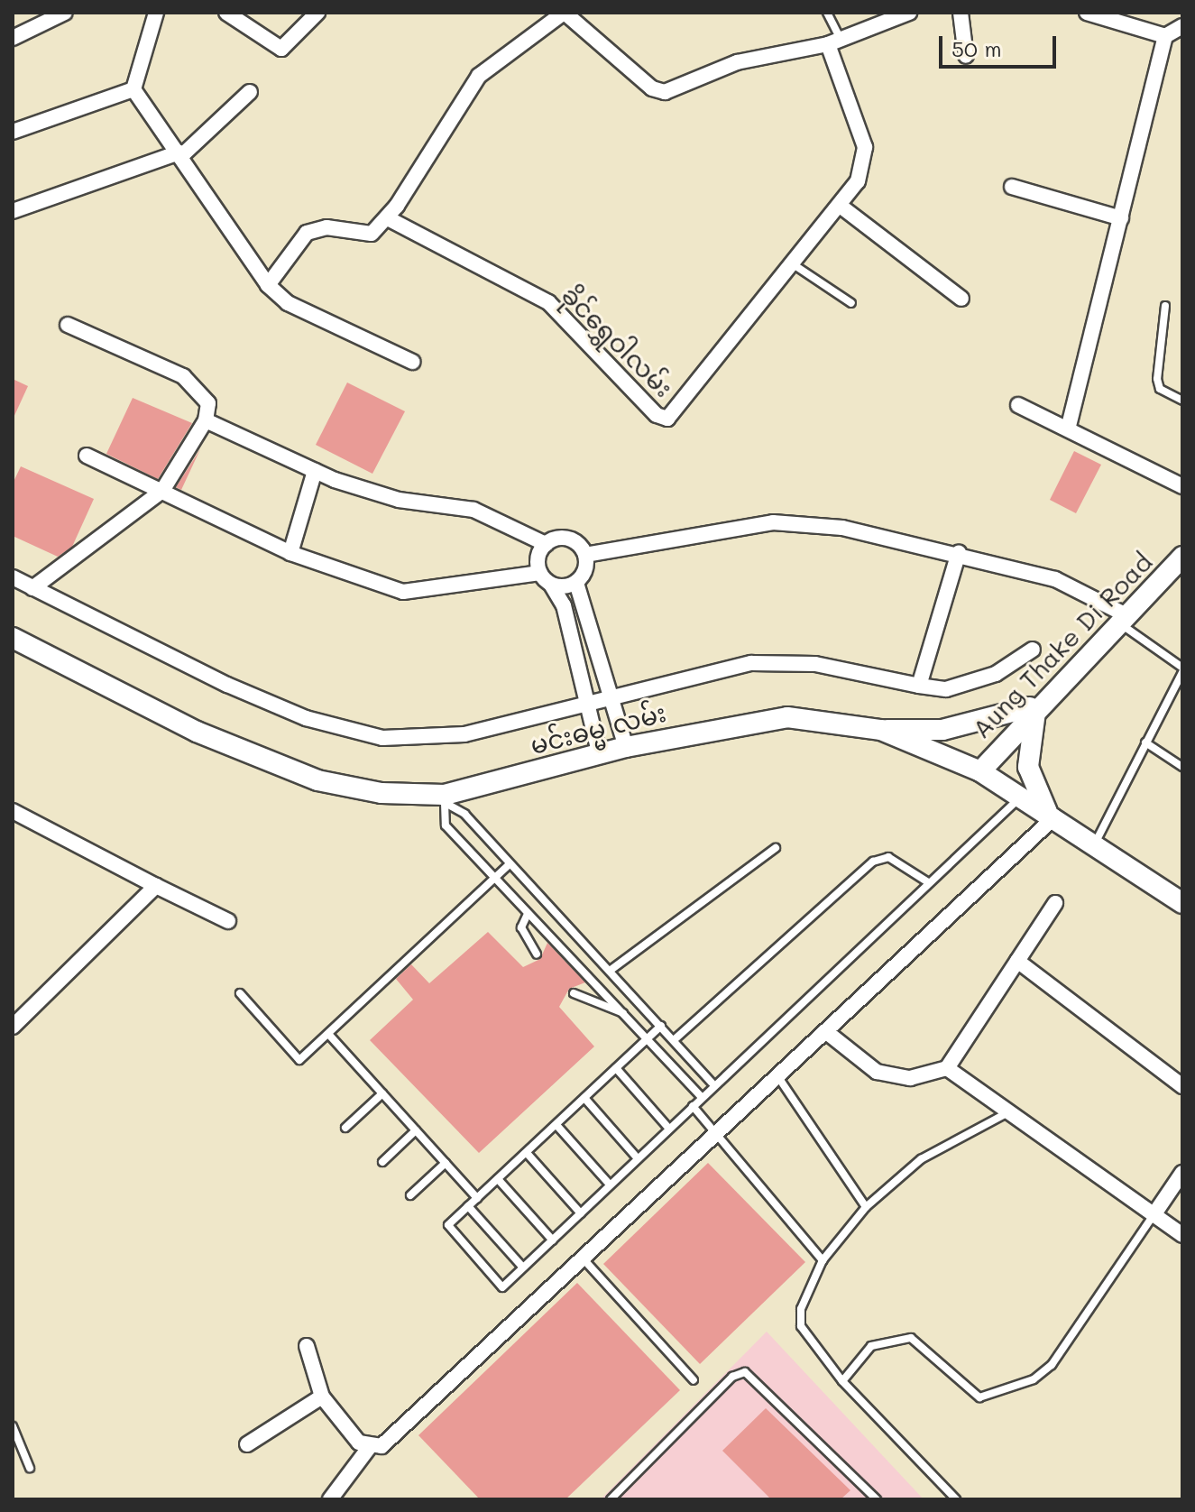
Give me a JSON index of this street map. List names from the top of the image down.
{
  "streets": {
    "main road": ["Aung Thake Di Road", "မင်းဓမ္မ လမ်း"],
    "street": ["ခိုင်ရွှေဝါလမ်း"]
  },
  "crossings": [
    ["Aung Thake Di Road", "မင်းဓမ္မ လမ်း"]
  ],
  "scale_bar": "50 m"
}
